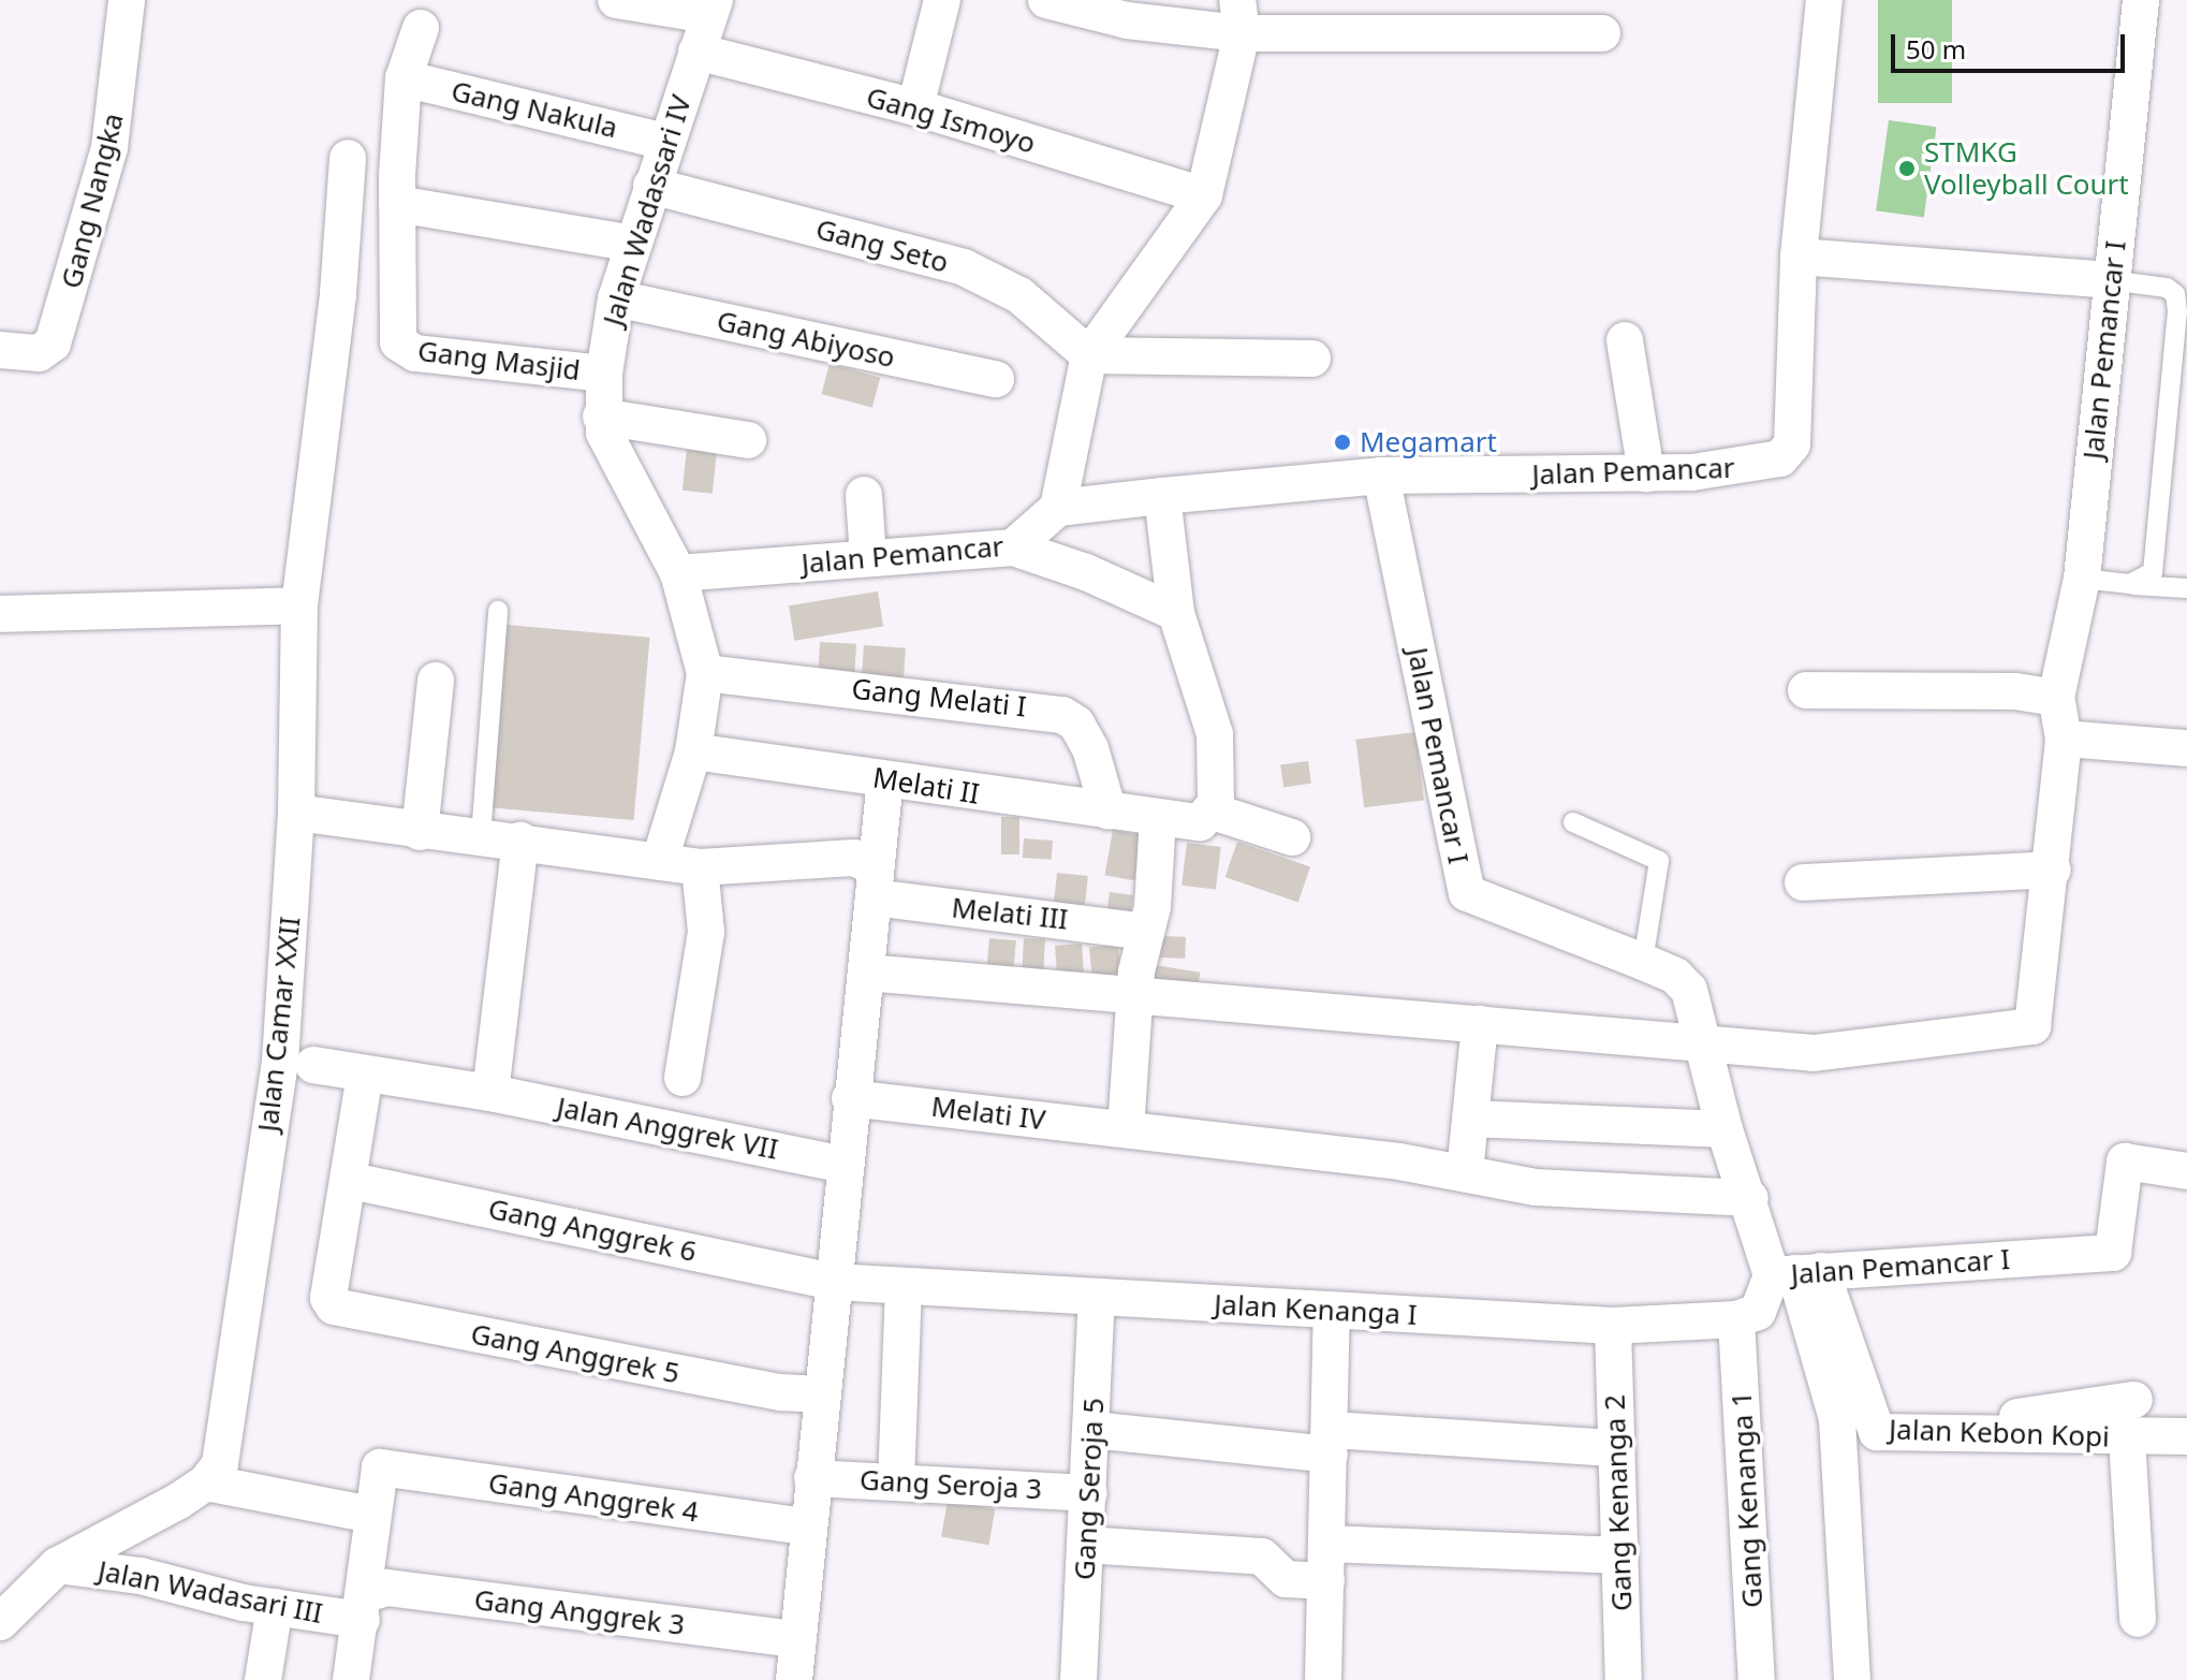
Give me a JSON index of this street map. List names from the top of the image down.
{
  "streets": {
    "street": [
      "Gang Nakula",
      "Gang Ismoyo",
      "Gang Nangka",
      "Jalan Wadassari IV",
      "Gang Seto",
      "Gang Abiyoso",
      "Jalan Pemancar I",
      "Gang Masjid",
      "Jalan Pemancar",
      "Gang Melati I",
      "Melati II",
      "Melati III",
      "Jalan Camar XXII",
      "Melati IV",
      "Jalan Anggrek VII",
      "Gang Anggrek 6",
      "Jalan Kenanga I",
      "Gang Anggrek 5",
      "Jalan Kebon Kopi",
      "Gang Seroja 3",
      "Gang Seroja 5",
      "Gang Anggrek 4",
      "Gang Kenanga 1",
      "Gang Kenanga 2",
      "Jalan Wadasari III",
      "Gang Anggrek 3"
    ]
  },
  "crossings": [
    ["Gang Nakula", "Jalan Wadassari IV"],
    ["Gang Ismoyo", "Jalan Wadassari IV"],
    ["Jalan Wadassari IV", "Gang Seto"],
    ["Jalan Wadassari IV", "Gang Abiyoso"],
    ["Jalan Wadassari IV", "Gang Masjid"],
    ["Jalan Wadassari IV", "Jalan Pemancar"],
    ["Jalan Wadassari IV", "Gang Melati I"],
    ["Jalan Wadassari IV", "Melati II"],
    ["Jalan Pemancar I", "Jalan Pemancar"],
    ["Jalan Pemancar I", "Melati IV"],
    ["Jalan Pemancar I", "Jalan Kebon Kopi"],
    ["Gang Melati I", "Melati II"],
    ["Gang Anggrek 6", "Jalan Kenanga I"],
    ["Gang Anggrek 6", "Gang Anggrek 5"],
    ["Jalan Kenanga I", "Gang Seroja 5"],
    ["Jalan Kenanga I", "Gang Kenanga 1"],
    ["Jalan Kenanga I", "Gang Kenanga 2"],
    ["Gang Seroja 3", "Gang Seroja 5"],
    ["Gang Anggrek 4", "Jalan Wadasari III"],
    ["Gang Anggrek 4", "Gang Anggrek 3"],
    ["Jalan Wadasari III", "Gang Anggrek 3"]
  ],
  "places": ["STMKG Volleyball Court", "Megamart"],
  "scale_bar": "50 m"
}
